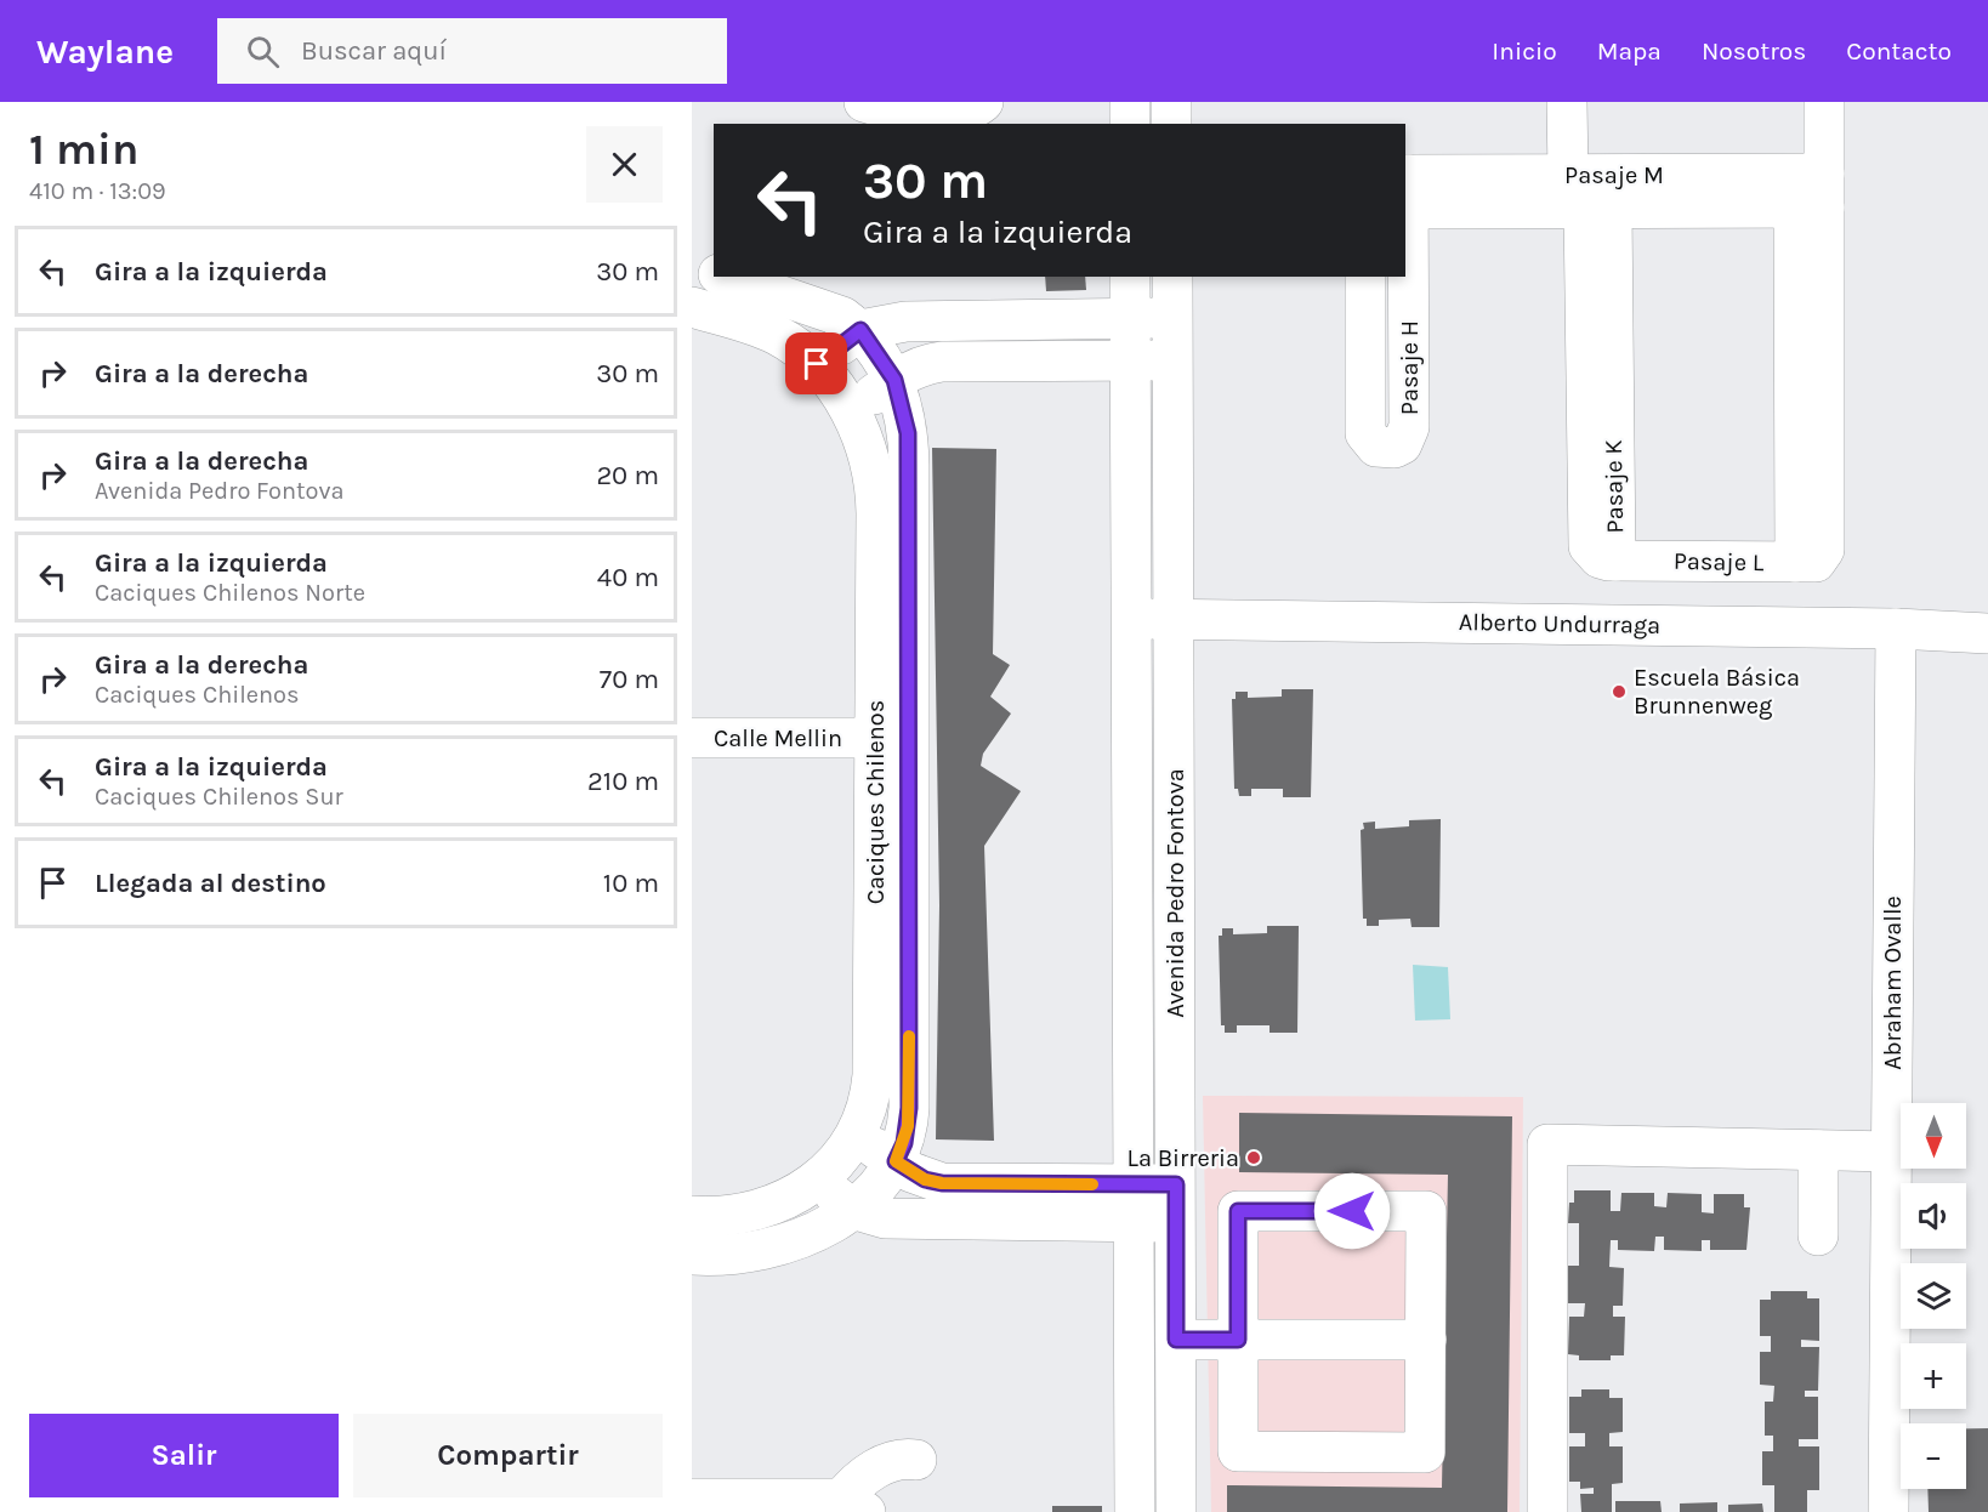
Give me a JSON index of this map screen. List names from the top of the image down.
{
  "streets": {
    "street": [
      "Pasaje M",
      "Pasaje H",
      "Pasaje K",
      "Pasaje L",
      "Alberto Undurraga",
      "Calle Mellin",
      "Caciques Chilenos",
      "Avenida Pedro Fontova",
      "Abraham Ovalle"
    ]
  },
  "crossings": [
    ["Pasaje M", "Pasaje H"],
    ["Pasaje M", "Pasaje K"],
    ["Pasaje M", "Pasaje L"],
    ["Pasaje K", "Pasaje L"],
    ["Alberto Undurraga", "Avenida Pedro Fontova"],
    ["Alberto Undurraga", "Abraham Ovalle"],
    ["Calle Mellin", "Caciques Chilenos"]
  ],
  "places": ["Escuela Básica Brunnenweg", "La Birreria"],
  "north": "bottom",
  "page": {
    "header": "Waylane",
    "search": "Buscar aquí",
    "nav": [
      "Inicio",
      "Mapa",
      "Nosotros",
      "Contacto"
    ],
    "heading": ["1 min", "410 m · 13:09"],
    "turn": ["30 m", "Gira a la izquierda"],
    "list": [
      {
        "name": "Gira a la izquierda",
        "value": "30 m"
      },
      {
        "name": "Gira a la derecha",
        "value": "30 m"
      },
      {
        "name": "Gira a la derecha",
        "note": "Avenida Pedro Fontova",
        "value": "20 m"
      },
      {
        "name": "Gira a la izquierda",
        "note": "Caciques Chilenos Norte",
        "value": "40 m"
      },
      {
        "name": "Gira a la derecha",
        "note": "Caciques Chilenos",
        "value": "70 m"
      },
      {
        "name": "Gira a la izquierda",
        "note": "Caciques Chilenos Sur",
        "value": "210 m"
      },
      {
        "name": "Llegada al destino",
        "value": "10 m"
      }
    ],
    "map_buttons": ["+", "−"],
    "buttons": ["Salir", "Compartir"]
  }
}
